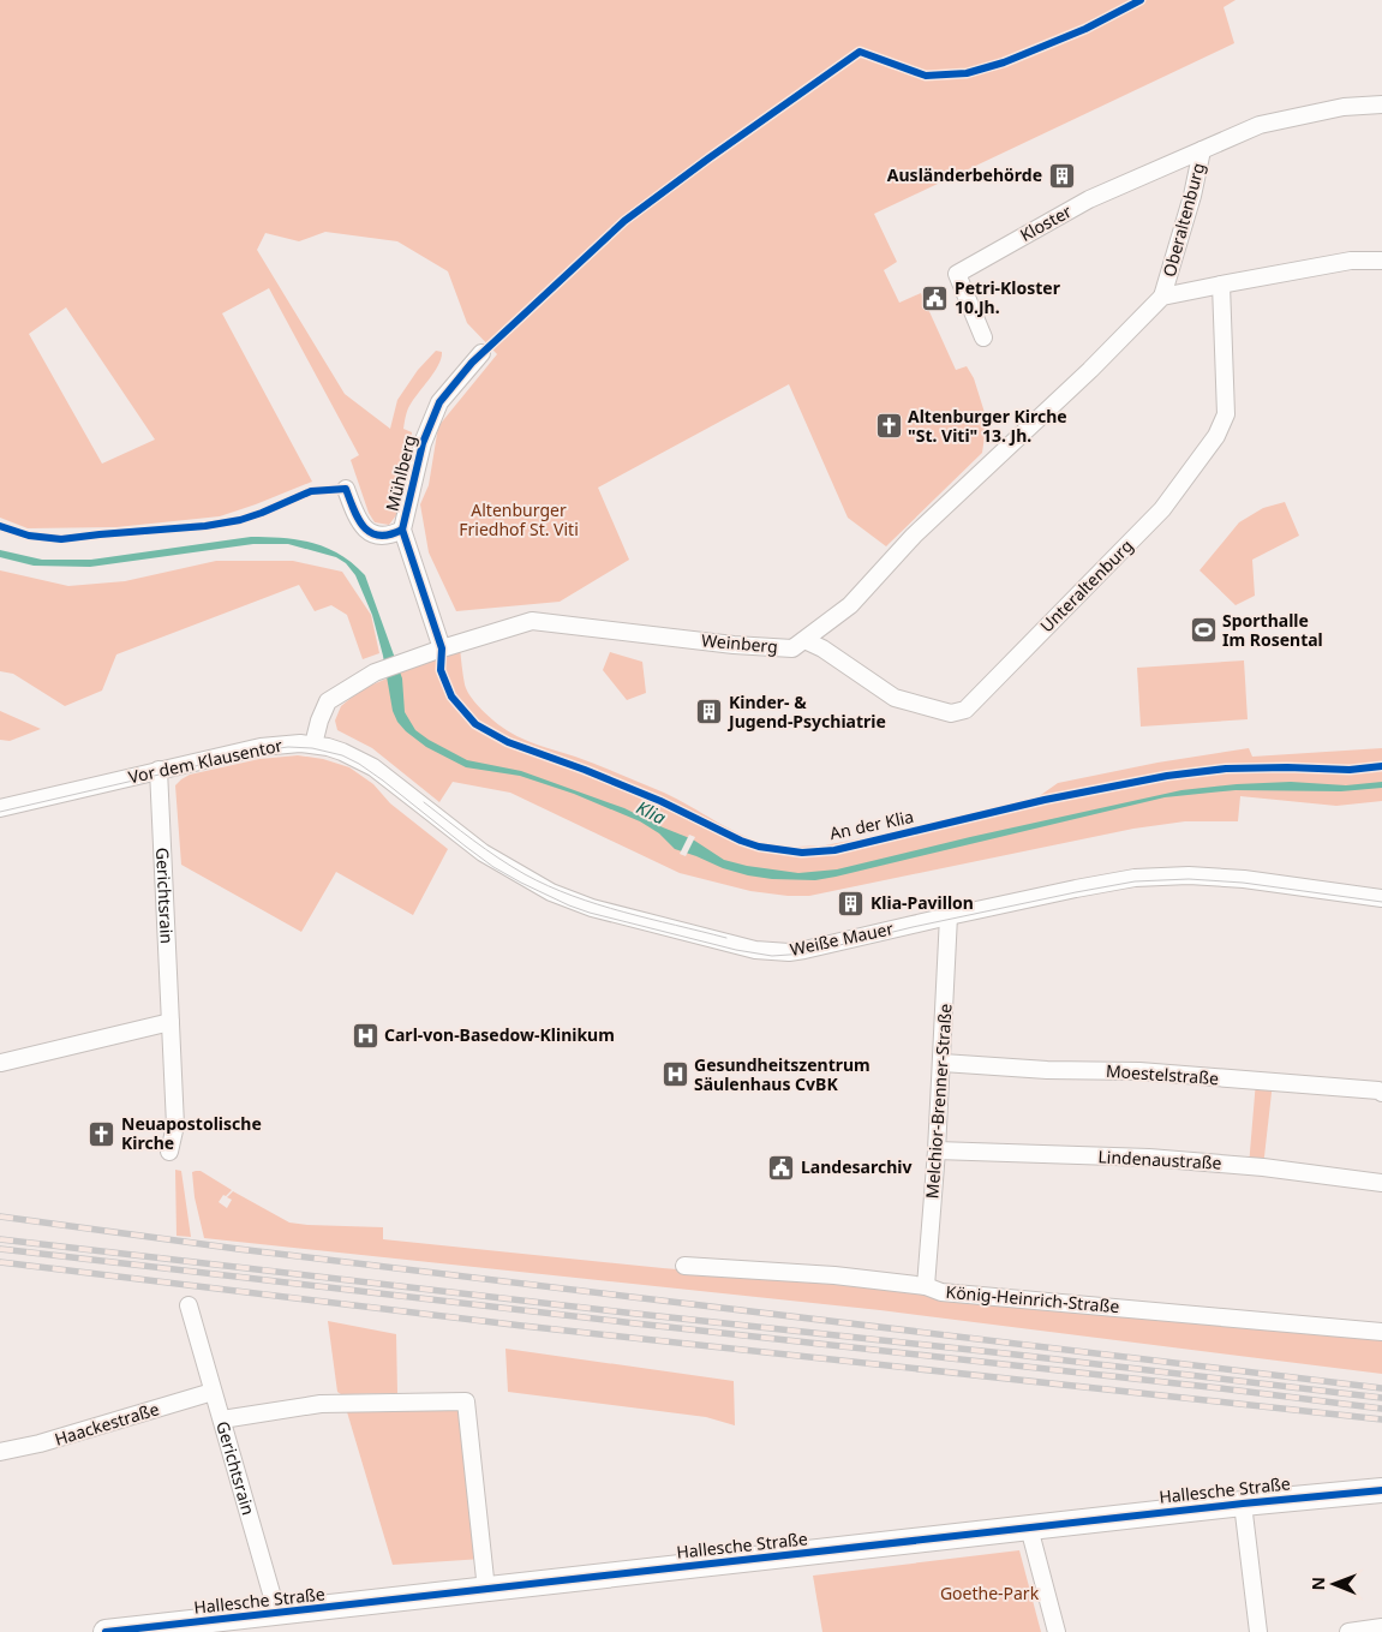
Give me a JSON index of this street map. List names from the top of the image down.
{
  "streets": {
    "main road": ["Hallesche Straße"],
    "street": [
      "Oberaltenburg",
      "Kloster",
      "Mühlberg",
      "Unteraltenburg",
      "Weinberg",
      "Vor dem Klausentor",
      "Gerichtsrain",
      "Weiße Mauer",
      "Moestelstraße",
      "Melchior-Brenner-Straße",
      "Lindenaustraße",
      "König-Heinrich-Straße",
      "Haackestraße"
    ],
    "cycle path": ["An der Klia"]
  },
  "crossings": [
    ["Oberaltenburg", "Kloster"],
    ["Oberaltenburg", "Weinberg"],
    ["Mühlberg", "Weinberg"],
    ["Unteraltenburg", "Weinberg"],
    ["Weinberg", "Vor dem Klausentor"],
    ["Weinberg", "Weiße Mauer"],
    ["Vor dem Klausentor", "Gerichtsrain"],
    ["Vor dem Klausentor", "Weiße Mauer"],
    ["Gerichtsrain", "Haackestraße"],
    ["Gerichtsrain", "Hallesche Straße"],
    ["Weiße Mauer", "Melchior-Brenner-Straße"],
    ["Moestelstraße", "Melchior-Brenner-Straße"],
    ["Melchior-Brenner-Straße", "Lindenaustraße"],
    ["Melchior-Brenner-Straße", "König-Heinrich-Straße"]
  ],
  "water": ["Klia"],
  "parks": ["Altenburger Friedhof St. Viti", "Goethe-Park"],
  "places": {
    "building": ["Ausländerbehörde", "Kinder- & Jugend-Psychiatrie", "Klia-Pavillon"],
    "public building": ["Petri-Kloster 10.Jh.", "Landesarchiv"],
    "church": ["Altenburger Kirche \"St. Viti\" 13. Jh.", "Neuapostolische Kirche"],
    "sports": ["Sporthalle Im Rosental"],
    "hospital": ["Carl-von-Basedow-Klinikum", "Gesundheitszentrum Säulenhaus CvBK"]
  },
  "north": "left"
}
